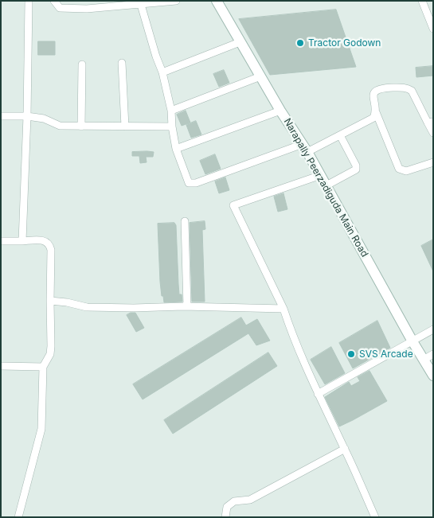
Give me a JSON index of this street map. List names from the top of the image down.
{
  "streets": {
    "street": ["Narapally Peerzadiguda Main Road"]
  },
  "places": ["Tractor Godown", "SVS Arcade"]
}
